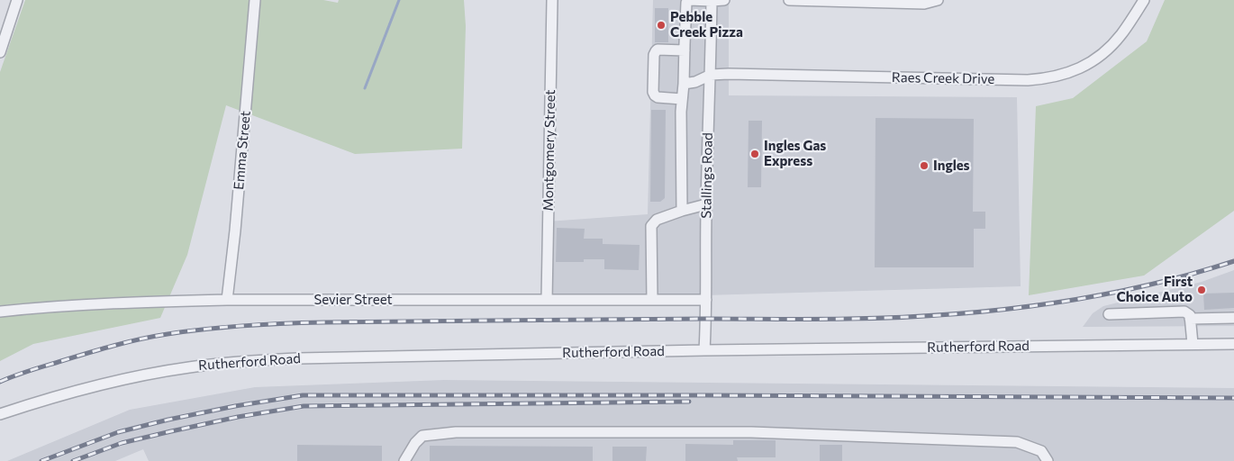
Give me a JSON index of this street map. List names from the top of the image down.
{
  "streets": {
    "street": [
      "Raes Creek Drive",
      "Emma Street",
      "Montgomery Street",
      "Stallings Road",
      "Sevier Street",
      "Rutherford Road"
    ]
  },
  "crossings": [
    ["Raes Creek Drive", "Stallings Road"],
    ["Emma Street", "Sevier Street"],
    ["Montgomery Street", "Sevier Street"],
    ["Stallings Road", "Sevier Street"],
    ["Stallings Road", "Rutherford Road"]
  ],
  "places": [
    "Pebble Creek Pizza",
    "Ingles Gas Express",
    "Ingles",
    "First Choice Auto"
  ]
}
